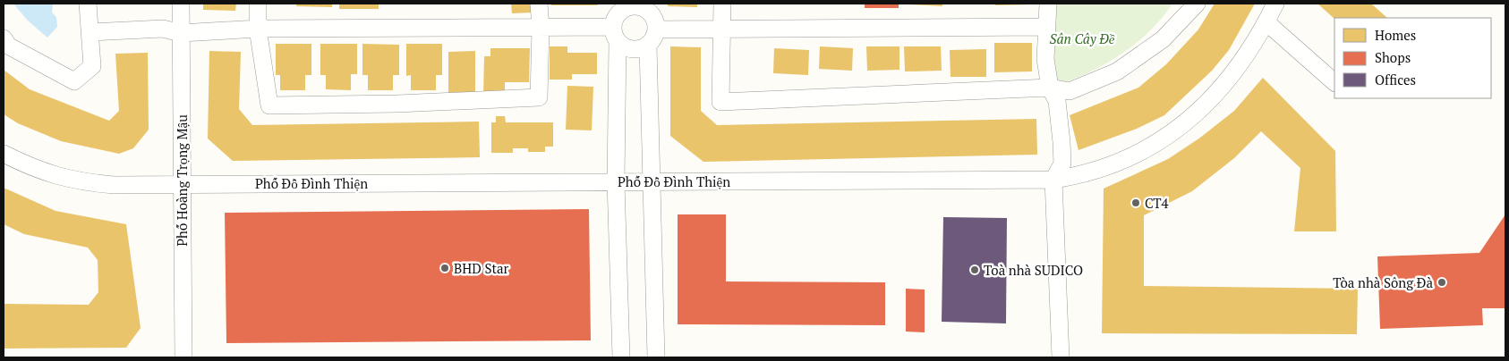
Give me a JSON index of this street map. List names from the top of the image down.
{
  "streets": {
    "street": ["Phố Hoàng Trọng Mậu", "Phố Đỗ Đình Thiện"]
  },
  "crossings": [
    ["Phố Hoàng Trọng Mậu", "Phố Đỗ Đình Thiện"]
  ],
  "parks": ["Sân Cây Đề"],
  "places": [
    "CT4",
    "BHD Star",
    "Toà nhà SUDICO",
    "Tòa nhà Sông Đà"
  ],
  "legend": ["Homes", "Shops", "Offices"]
}
